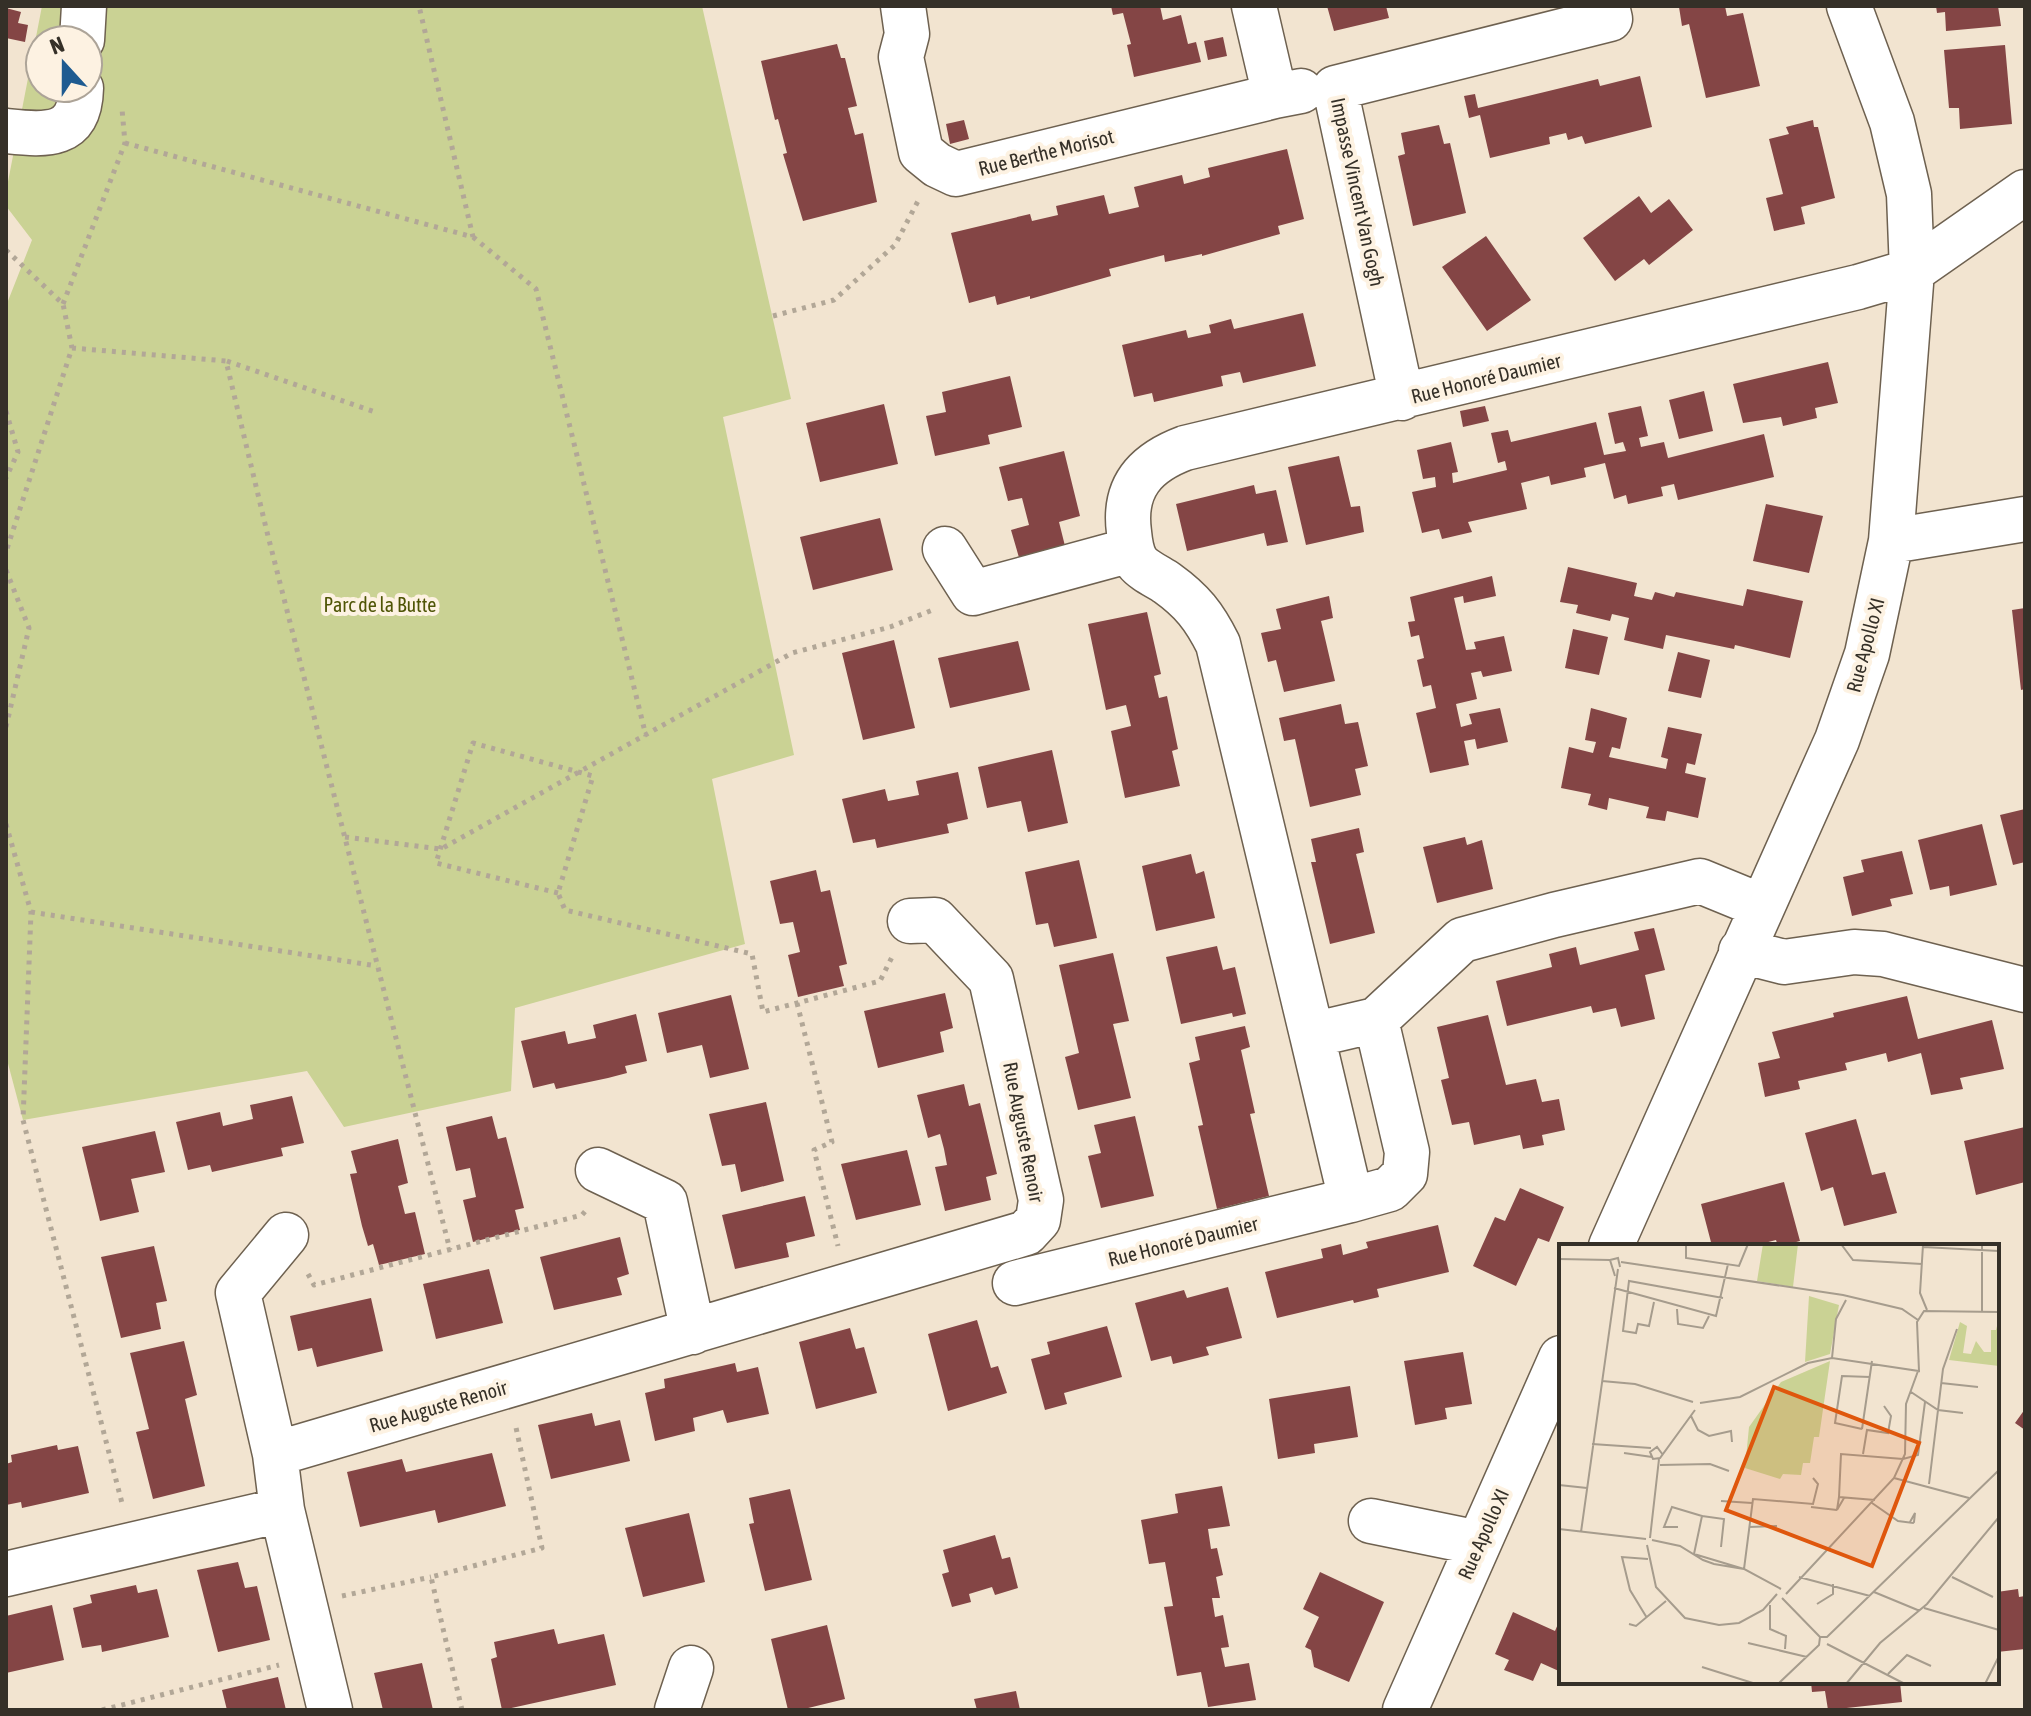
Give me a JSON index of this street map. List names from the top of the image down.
{
  "streets": {
    "street": [
      "Rue Berthe Morisot",
      "Impasse Vincent Van Gogh",
      "Rue Honoré Daumier",
      "Rue Apollo XI",
      "Rue Auguste Renoir"
    ]
  },
  "crossings": [
    ["Rue Berthe Morisot", "Impasse Vincent Van Gogh"],
    ["Impasse Vincent Van Gogh", "Rue Honoré Daumier"],
    ["Rue Honoré Daumier", "Rue Apollo XI"]
  ],
  "parks": ["Parc de la Butte"],
  "north": "top"
}
